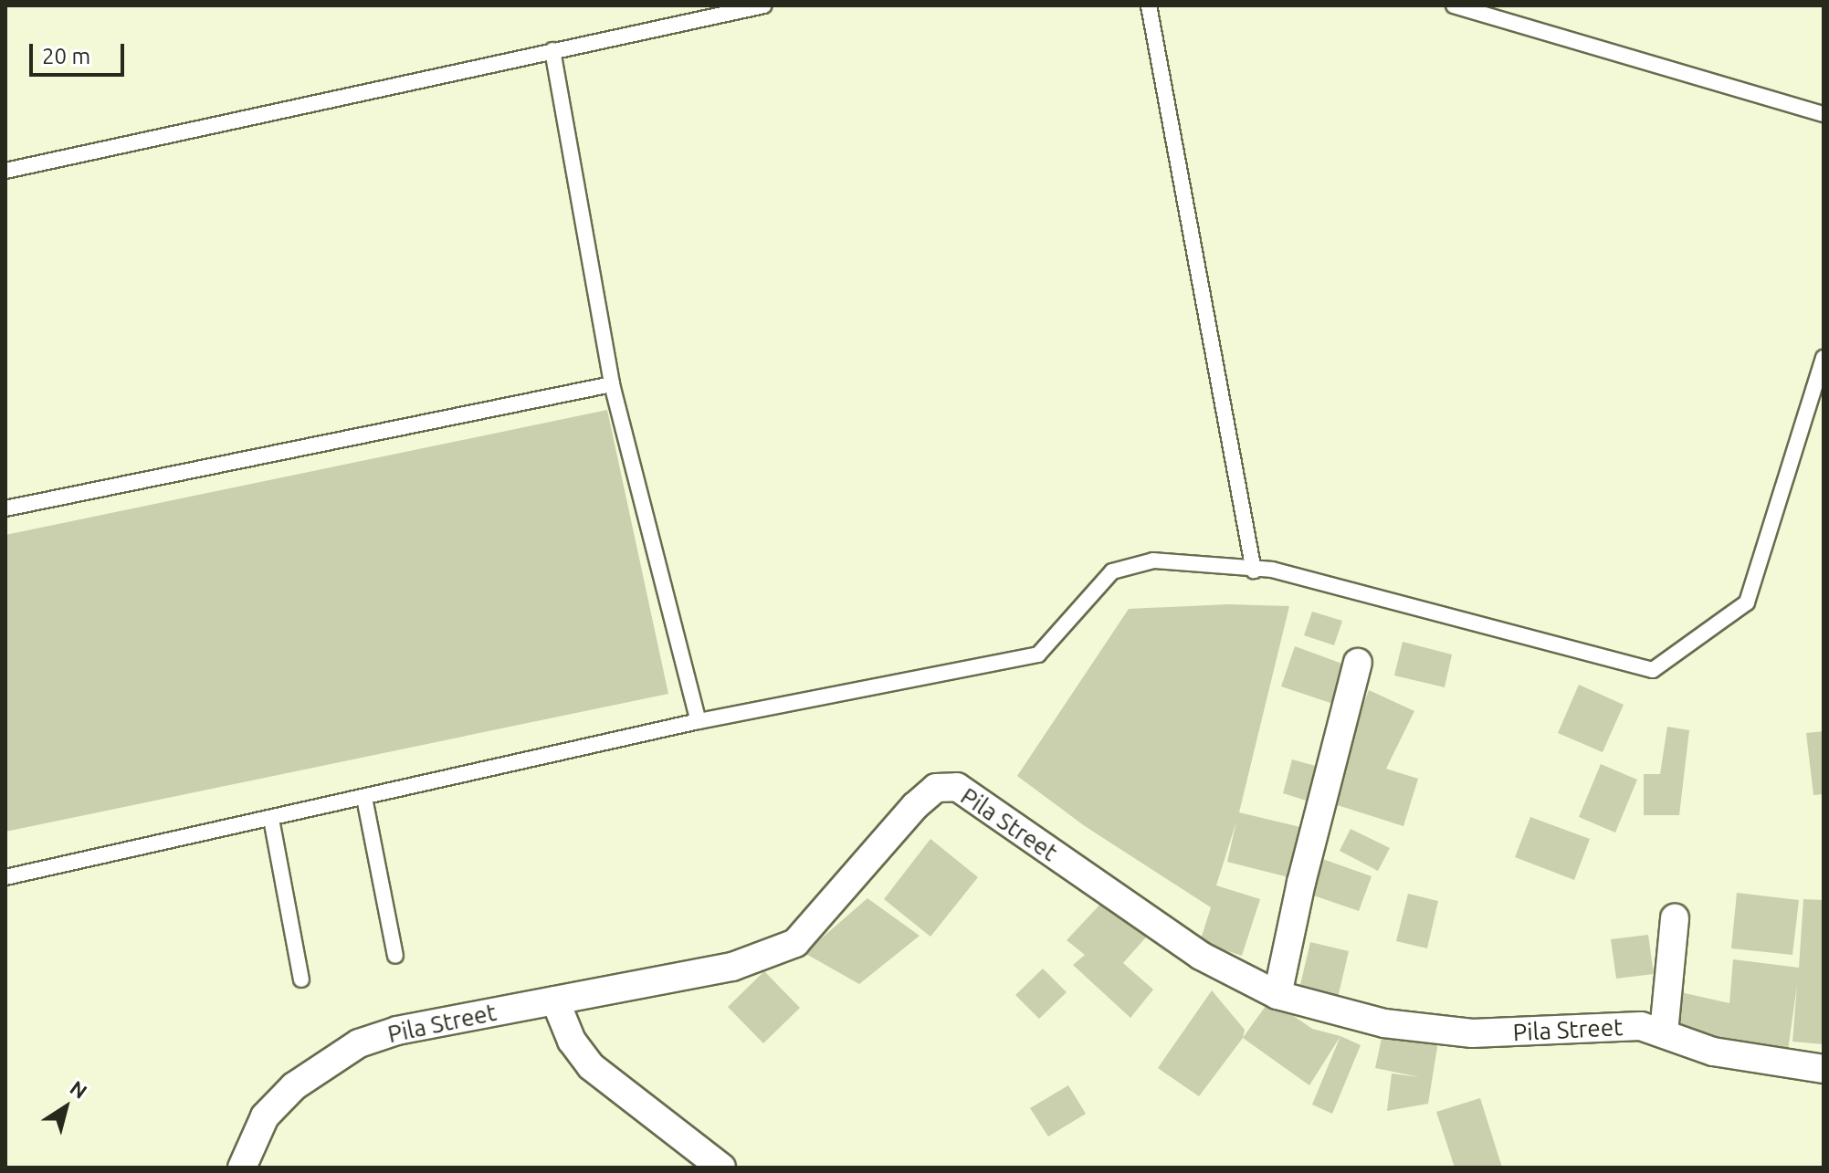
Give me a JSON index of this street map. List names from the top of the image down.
{
  "streets": {
    "street": ["Pila Street"]
  },
  "scale_bar": "20 m",
  "north": "top right"
}
